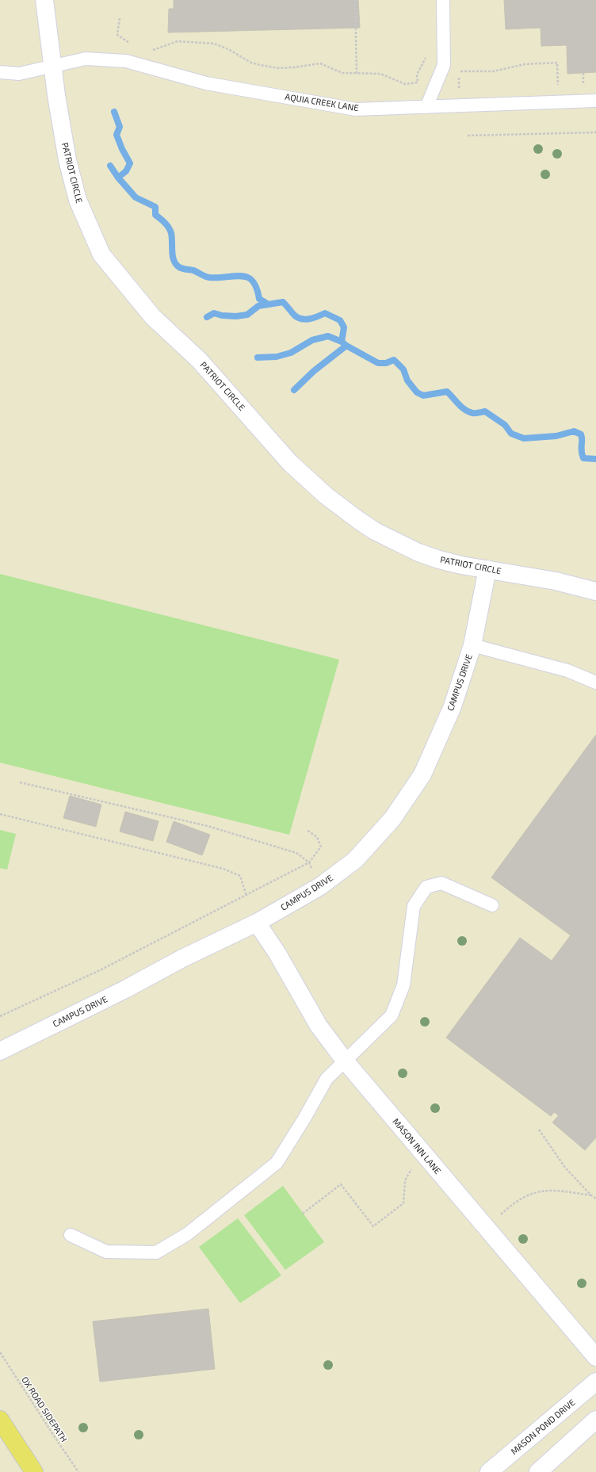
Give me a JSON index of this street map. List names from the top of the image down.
{
  "streets": {
    "street": [
      "PATRIOT CIRCLE",
      "CAMPUS DRIVE",
      "MASON INN LANE",
      "MASON POND DRIVE"
    ],
    "lane": ["AQUIA CREEK LANE"],
    "path": ["OX ROAD SIDEPATH"]
  },
  "crossings": [
    ["AQUIA CREEK LANE", "PATRIOT CIRCLE"],
    ["PATRIOT CIRCLE", "CAMPUS DRIVE"],
    ["CAMPUS DRIVE", "MASON INN LANE"]
  ]
}
